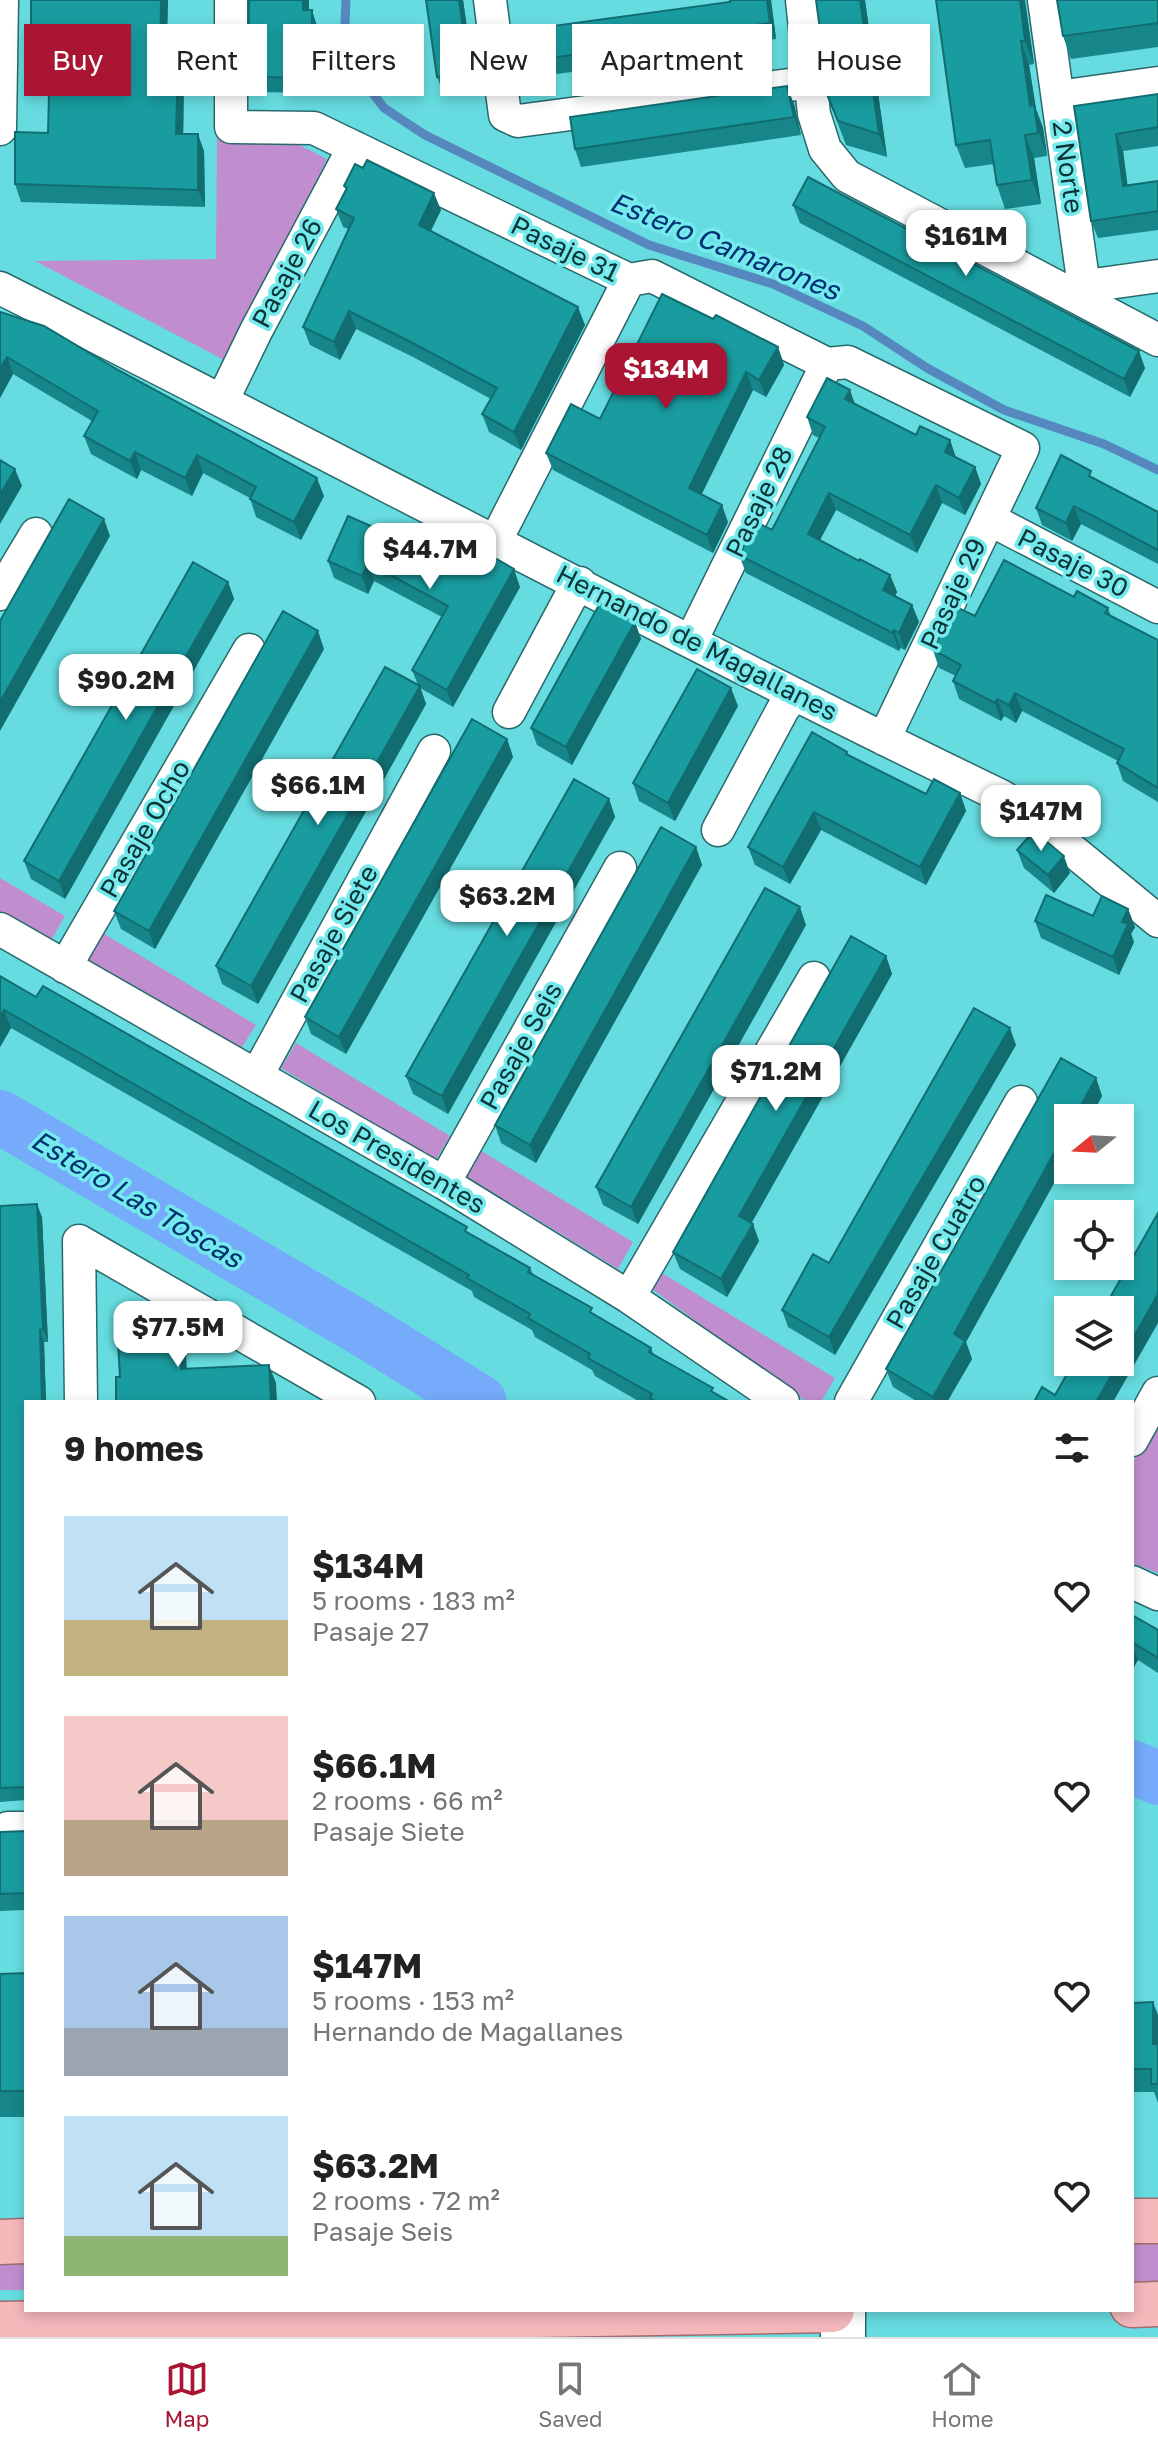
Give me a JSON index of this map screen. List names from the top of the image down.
{
  "streets": {
    "street": [
      "2 Norte",
      "Pasaje 31",
      "Pasaje 26",
      "Pasaje 28",
      "Pasaje 30",
      "Pasaje 29",
      "Hernando de Magallanes",
      "Pasaje Ocho",
      "Pasaje Siete",
      "Pasaje Seis",
      "Los Presidentes",
      "Pasaje Cuatro"
    ]
  },
  "crossings": [
    ["Pasaje 31", "Pasaje 26"],
    ["Pasaje 31", "Pasaje 28"],
    ["Pasaje 31", "Pasaje 29"],
    ["Pasaje 26", "Hernando de Magallanes"],
    ["Pasaje 28", "Hernando de Magallanes"],
    ["Pasaje 30", "Pasaje 29"],
    ["Pasaje 29", "Hernando de Magallanes"],
    ["Pasaje Ocho", "Los Presidentes"],
    ["Pasaje Siete", "Los Presidentes"],
    ["Pasaje Seis", "Los Presidentes"]
  ],
  "water": ["Estero Camarones", "Estero Las Toscas"],
  "north": "left",
  "page": {
    "chip": [
      "Buy",
      "Rent",
      "Filters",
      "New",
      "Apartment",
      "House"
    ],
    "price": [
      "$161M",
      "$134M",
      "$44.7M",
      "$90.2M",
      "$66.1M",
      "$147M",
      "$63.2M",
      "$71.2M",
      "$77.5M"
    ],
    "heading": "9 homes",
    "list": [
      {
        "name": "$134M",
        "note": "5 rooms · 183 m² · Pasaje 27"
      },
      {
        "name": "$66.1M",
        "note": "2 rooms · 66 m² · Pasaje Siete"
      },
      {
        "name": "$147M",
        "note": "5 rooms · 153 m² · Hernando de Magallanes"
      },
      {
        "name": "$63.2M",
        "note": "2 rooms · 72 m² · Pasaje Seis"
      }
    ],
    "tabs": ["Map", "Saved", "Home"]
  }
}
